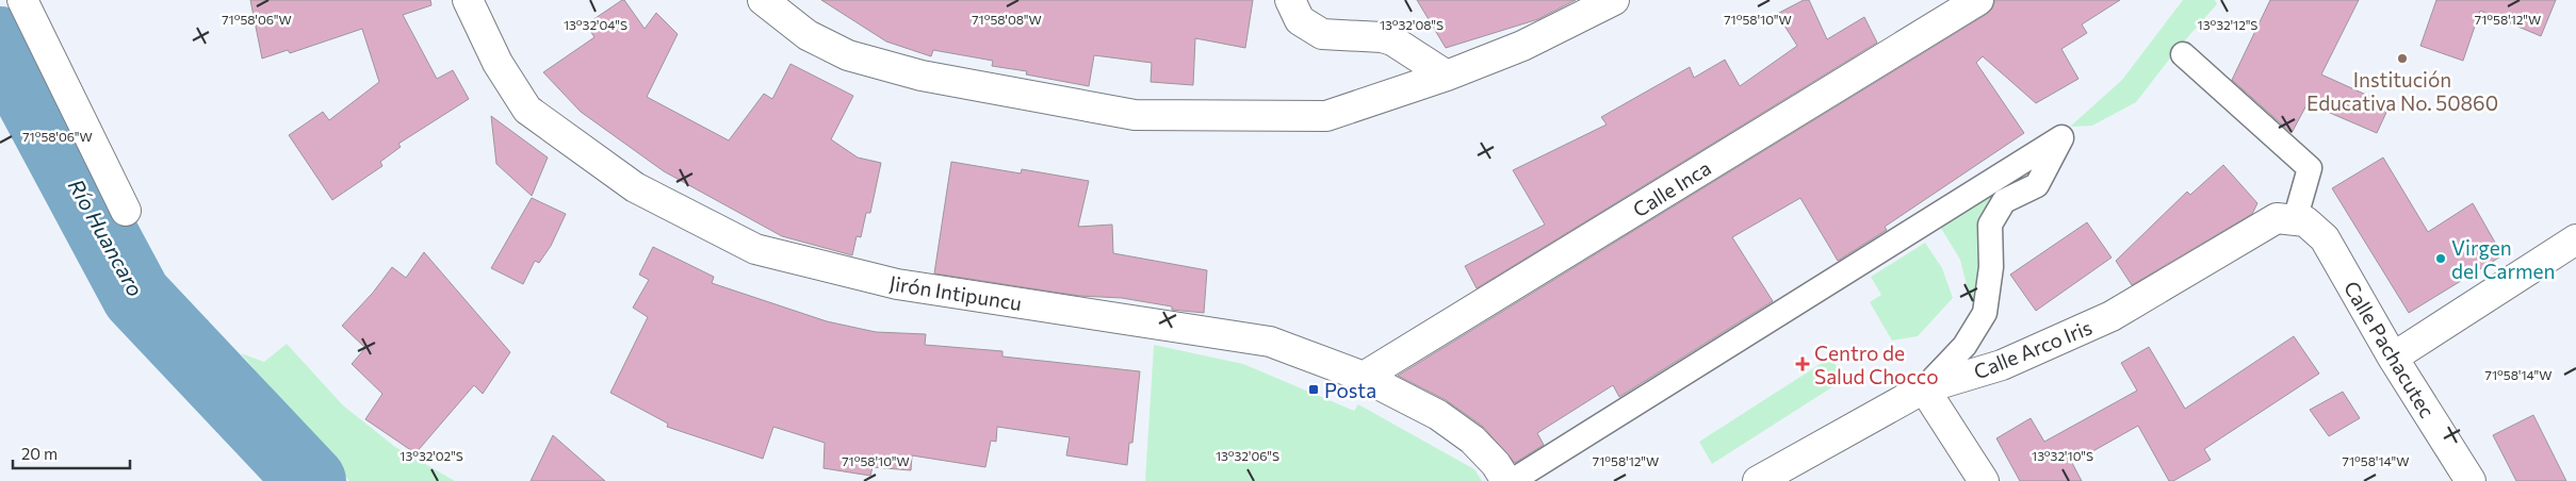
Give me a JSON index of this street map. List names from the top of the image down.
{
  "streets": {
    "street": [
      "Calle Inca",
      "Jirón Intipuncu",
      "Calle Arco Iris",
      "Calle Pachacutec"
    ]
  },
  "crossings": [
    ["Calle Inca", "Jirón Intipuncu"],
    ["Calle Arco Iris", "Calle Pachacutec"]
  ],
  "water": ["Río Huancaro"],
  "places": {
    "other": ["Institución Educativa No. 50860", "Virgen del Carmen"],
    "health": ["Centro de Salud Chocco"],
    "transit": ["Posta"]
  },
  "scale_bar": "20 m",
  "coordinates": [
    "71°58'08\"W",
    "71°58'10\"W",
    "71°58'12\"W",
    "71°58'06\"W",
    "13°32'04\"S",
    "13°32'08\"S",
    "13°32'12\"S",
    "71°58'14\"W",
    "13°32'02\"S",
    "13°32'06\"S",
    "13°32'10\"S"
  ]
}
